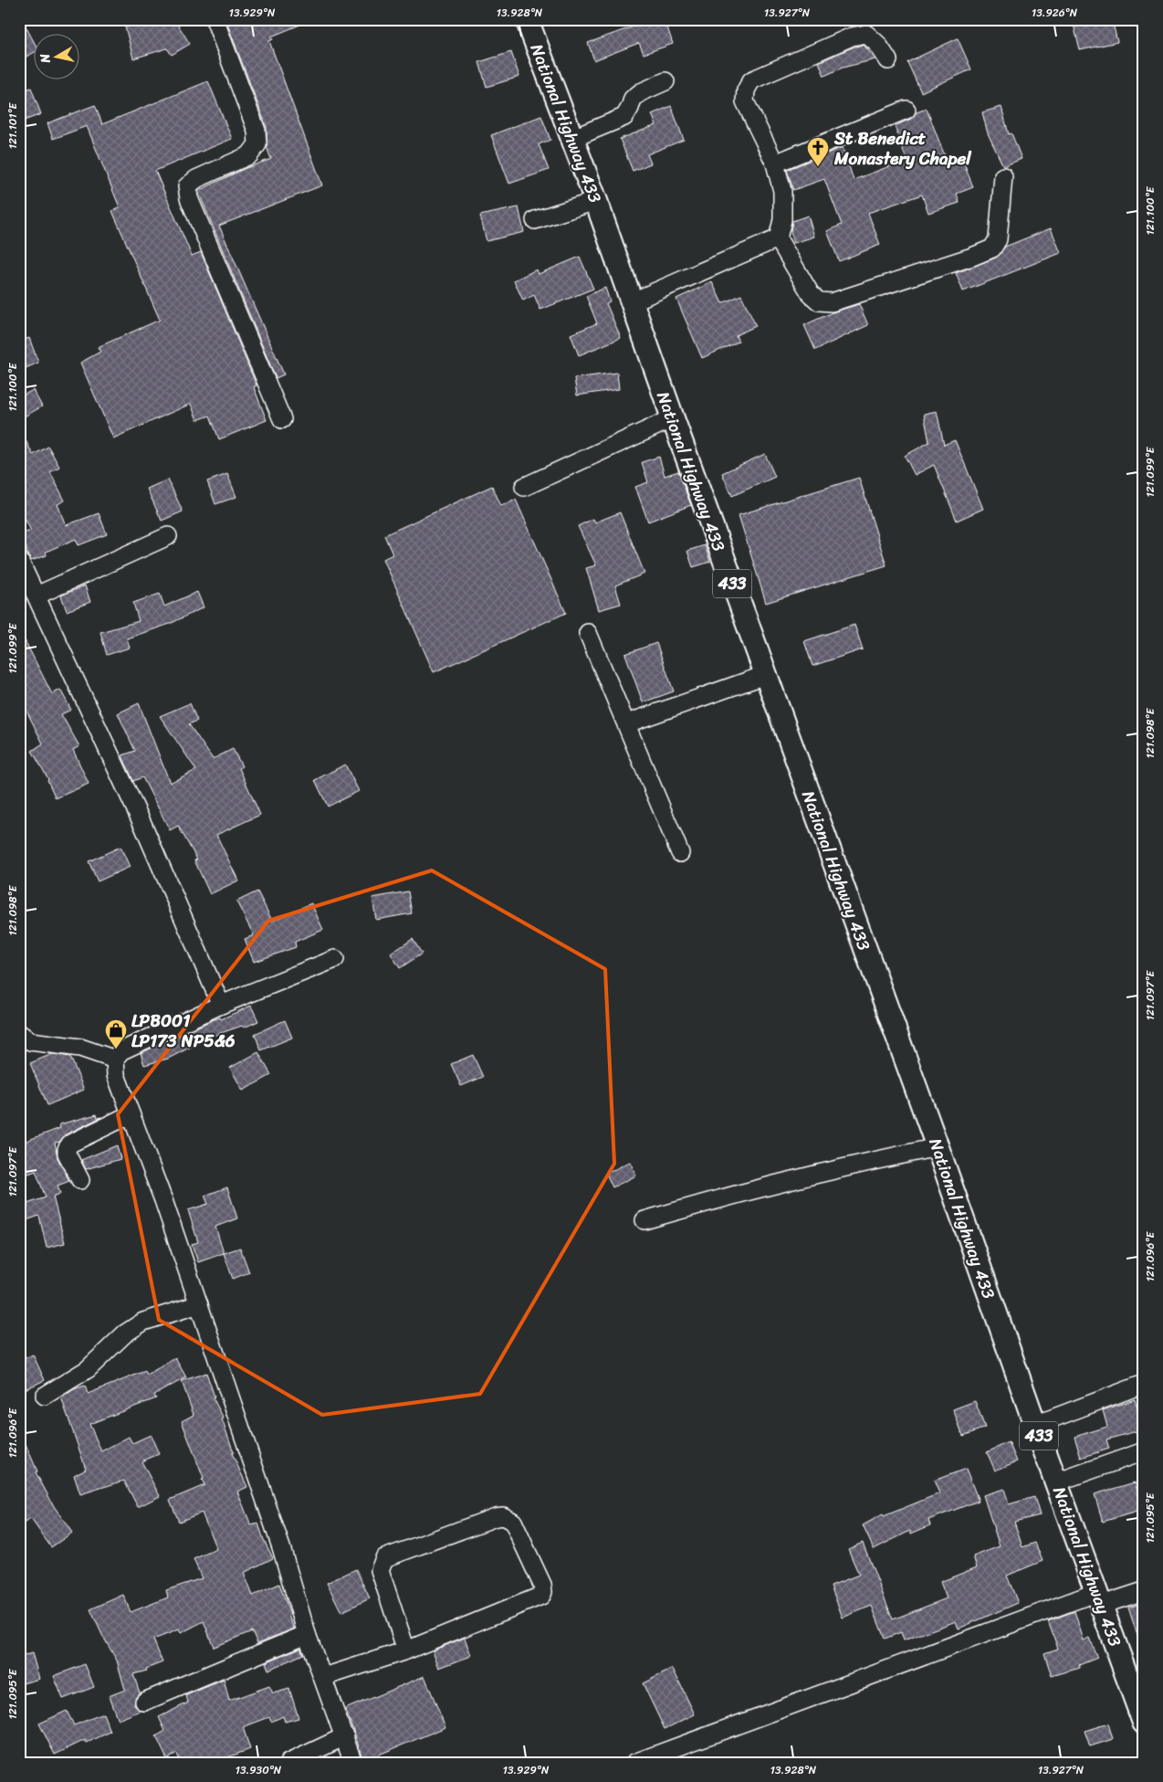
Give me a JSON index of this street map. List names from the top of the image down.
{
  "streets": {
    "main road": ["National Highway 433", "433"]
  },
  "places": {
    "church": ["St Benedict Monastery Chapel"],
    "shop": ["LPB001 LP173 NP5&6"]
  },
  "north": "left",
  "coordinates": [
    "13.929°N",
    "13.928°N",
    "13.927°N",
    "13.926°N",
    "121.101°E",
    "121.100°E",
    "121.099°E",
    "121.098°E",
    "121.097°E",
    "121.096°E",
    "121.095°E",
    "13.930°N"
  ]
}
